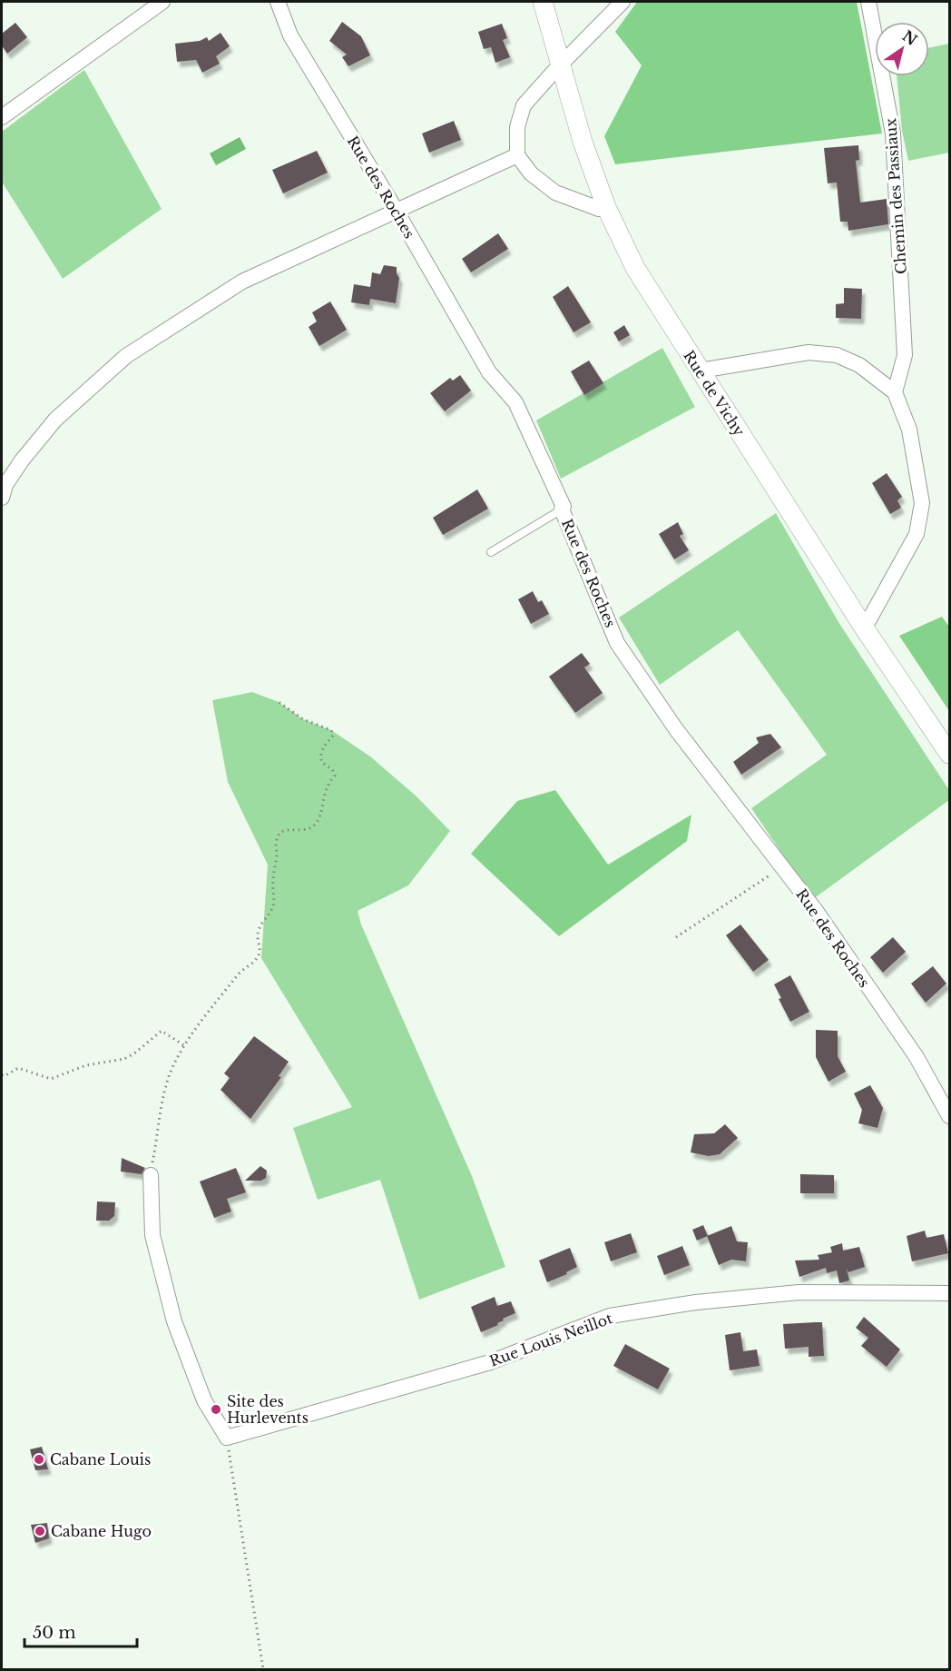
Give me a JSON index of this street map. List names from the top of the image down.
{
  "streets": {
    "street": [
      "Rue des Roches",
      "Chemin des Passiaux",
      "Rue de Vichy",
      "Rue Louis Neillot"
    ]
  },
  "places": ["Site des Hurlevents", "Cabane Louis", "Cabane Hugo"],
  "scale_bar": "50 m",
  "north": "top right"
}
